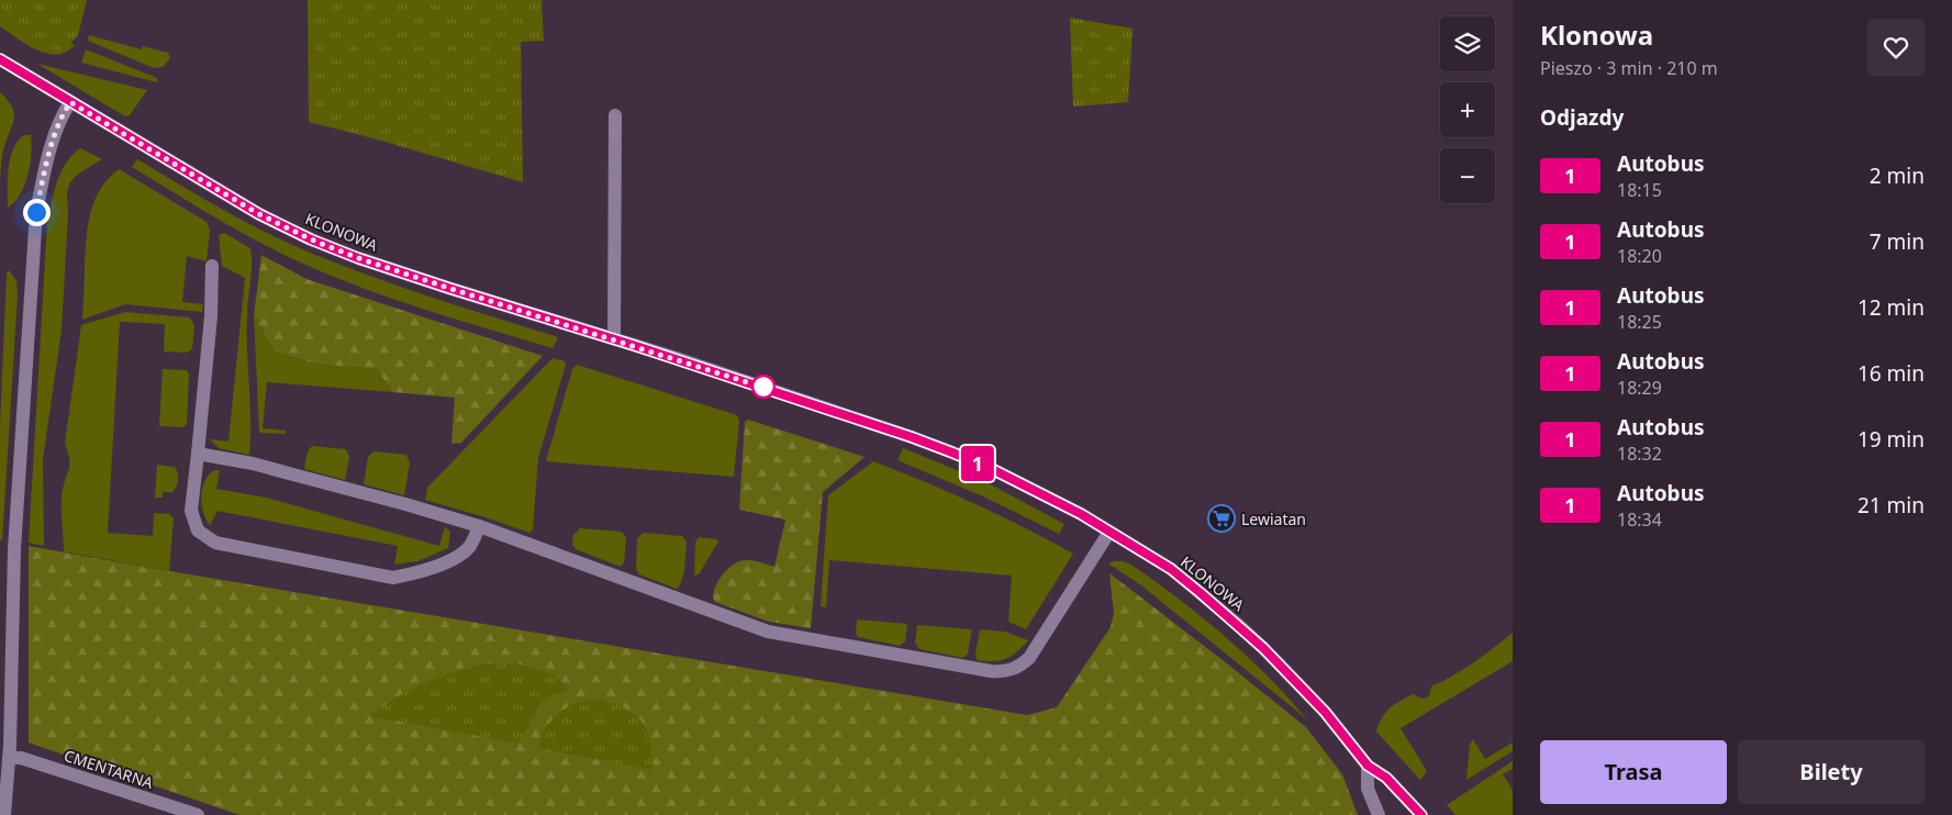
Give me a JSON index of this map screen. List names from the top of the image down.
{
  "streets": {
    "street": ["KLONOWA", "CMENTARNA"]
  },
  "places": {
    "supermarket": ["Lewiatan"]
  },
  "lines": ["bus line 1"],
  "page": {
    "on_map": "1",
    "heading": [
      ["Klonowa", "Pieszo · 3 min · 210 m"],
      "Odjazdy"
    ],
    "map_buttons": ["+", "−"],
    "list": [
      {
        "mark": "1",
        "name": "Autobus",
        "note": "18:15",
        "value": "2 min"
      },
      {
        "mark": "1",
        "name": "Autobus",
        "note": "18:20",
        "value": "7 min"
      },
      {
        "mark": "1",
        "name": "Autobus",
        "note": "18:25",
        "value": "12 min"
      },
      {
        "mark": "1",
        "name": "Autobus",
        "note": "18:29",
        "value": "16 min"
      },
      {
        "mark": "1",
        "name": "Autobus",
        "note": "18:32",
        "value": "19 min"
      },
      {
        "mark": "1",
        "name": "Autobus",
        "note": "18:34",
        "value": "21 min"
      }
    ],
    "buttons": ["Trasa", "Bilety"]
  }
}
